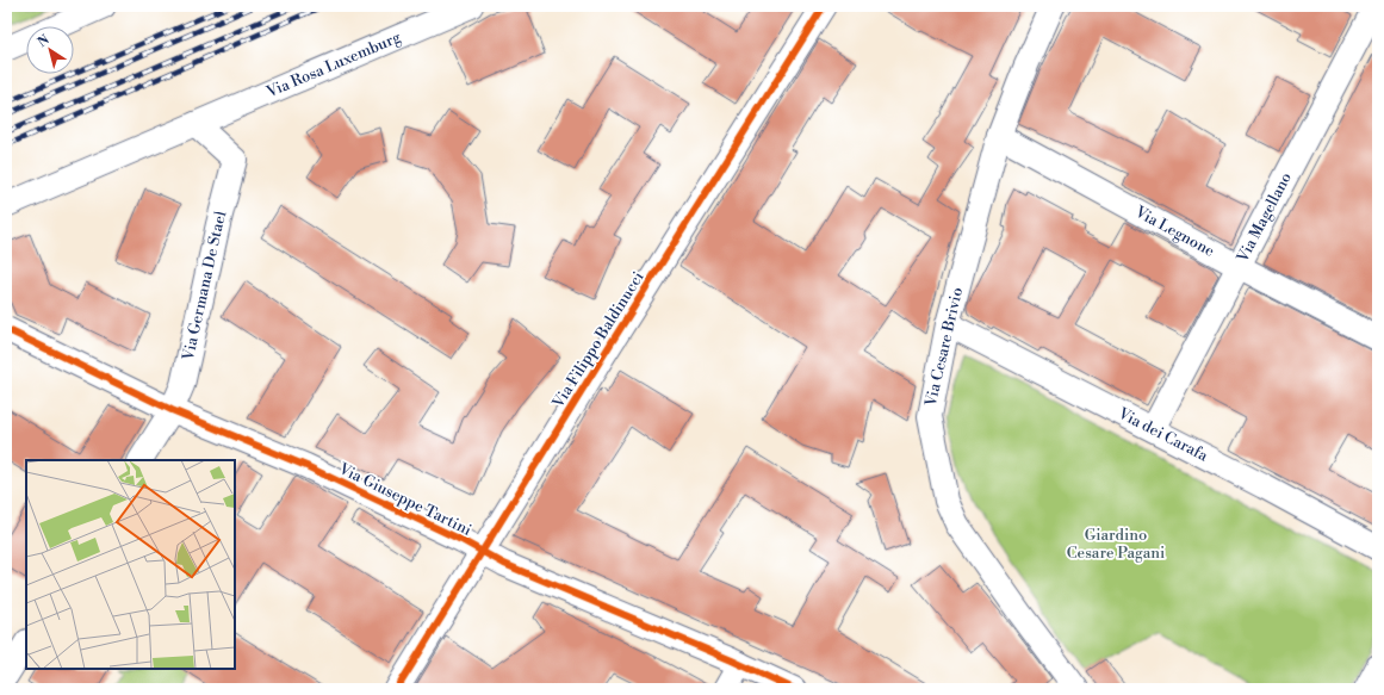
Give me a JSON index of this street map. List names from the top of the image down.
{
  "streets": {
    "street": [
      "Via Rosa Luxemburg",
      "Via Magellano",
      "Via Legnone",
      "Via Germana De Stael",
      "Via Filippo Baldinucci",
      "Via Cesare Brivio",
      "Via dei Carafa",
      "Via Giuseppe Tartini"
    ]
  },
  "crossings": [
    ["Via Rosa Luxemburg", "Via Germana De Stael"],
    ["Via Magellano", "Via Legnone"],
    ["Via Magellano", "Via dei Carafa"],
    ["Via Legnone", "Via Cesare Brivio"],
    ["Via Germana De Stael", "Via Giuseppe Tartini"],
    ["Via Filippo Baldinucci", "Via Giuseppe Tartini"],
    ["Via Cesare Brivio", "Via dei Carafa"]
  ],
  "parks": ["Giardino Cesare Pagani"],
  "north": "top left"
}
